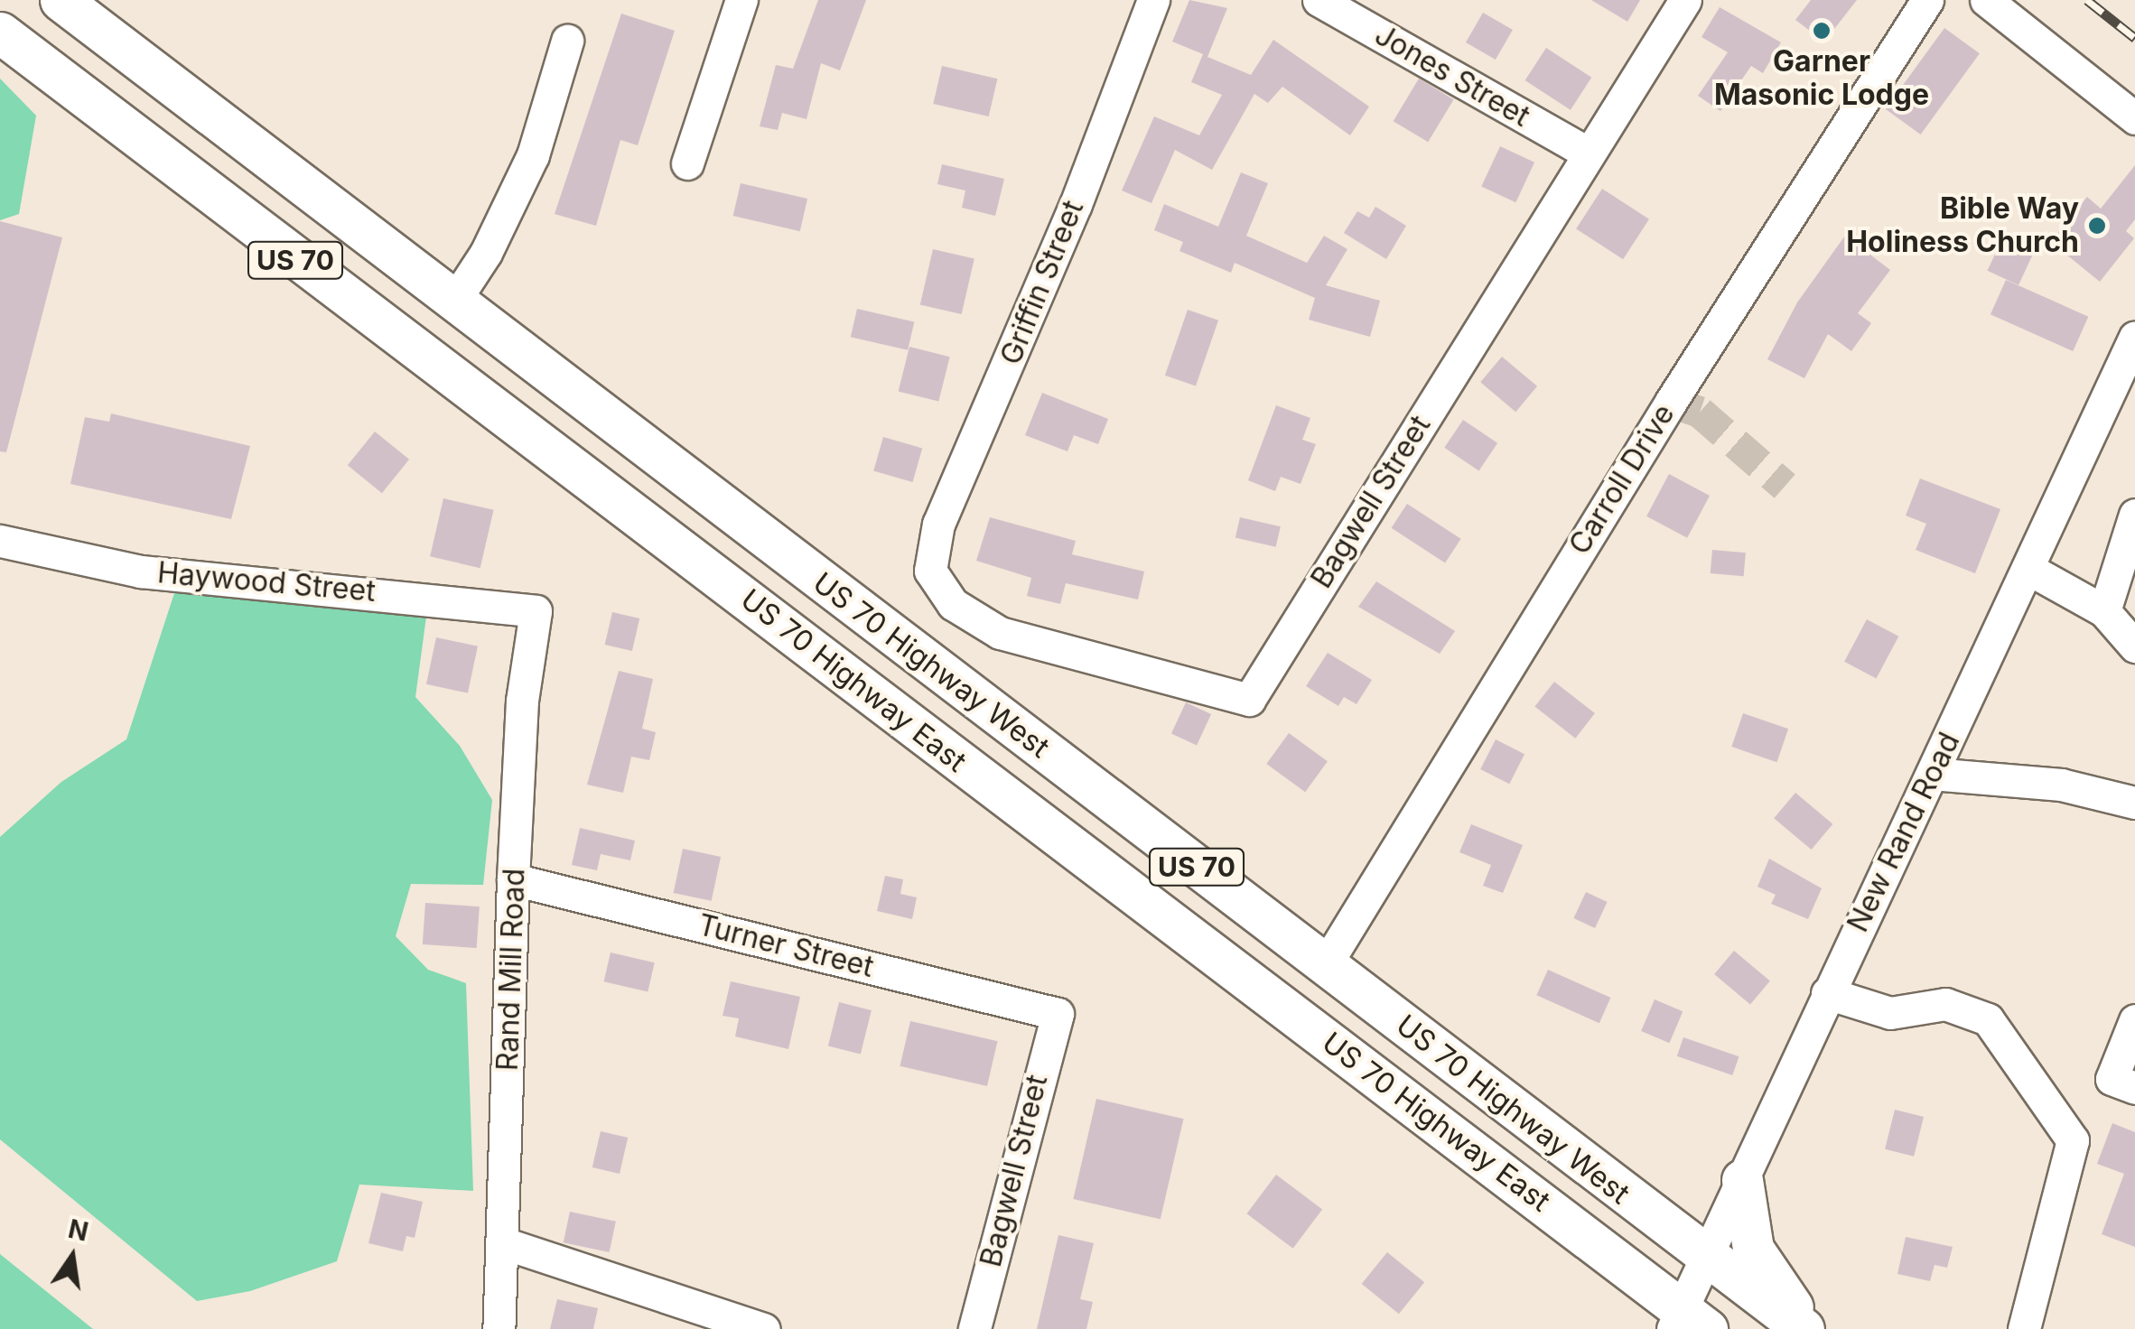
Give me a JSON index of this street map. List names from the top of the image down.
{
  "streets": {
    "main road": ["US 70", "US 70 Highway West", "US 70 Highway East"],
    "street": [
      "Jones Street",
      "Griffin Street",
      "Carroll Drive",
      "Bagwell Street",
      "Haywood Street",
      "New Rand Road",
      "Turner Street",
      "Rand Mill Road"
    ]
  },
  "crossings": [
    ["Jones Street", "Bagwell Street"],
    ["Griffin Street", "Bagwell Street"],
    ["Carroll Drive", "US 70 Highway West"],
    ["Bagwell Street", "Turner Street"],
    ["Haywood Street", "Rand Mill Road"],
    ["US 70 Highway West", "New Rand Road"],
    ["US 70 Highway East", "New Rand Road"],
    ["Turner Street", "Rand Mill Road"]
  ],
  "places": ["Garner Masonic Lodge", "Bible Way Holiness Church"],
  "north": "top"
}
